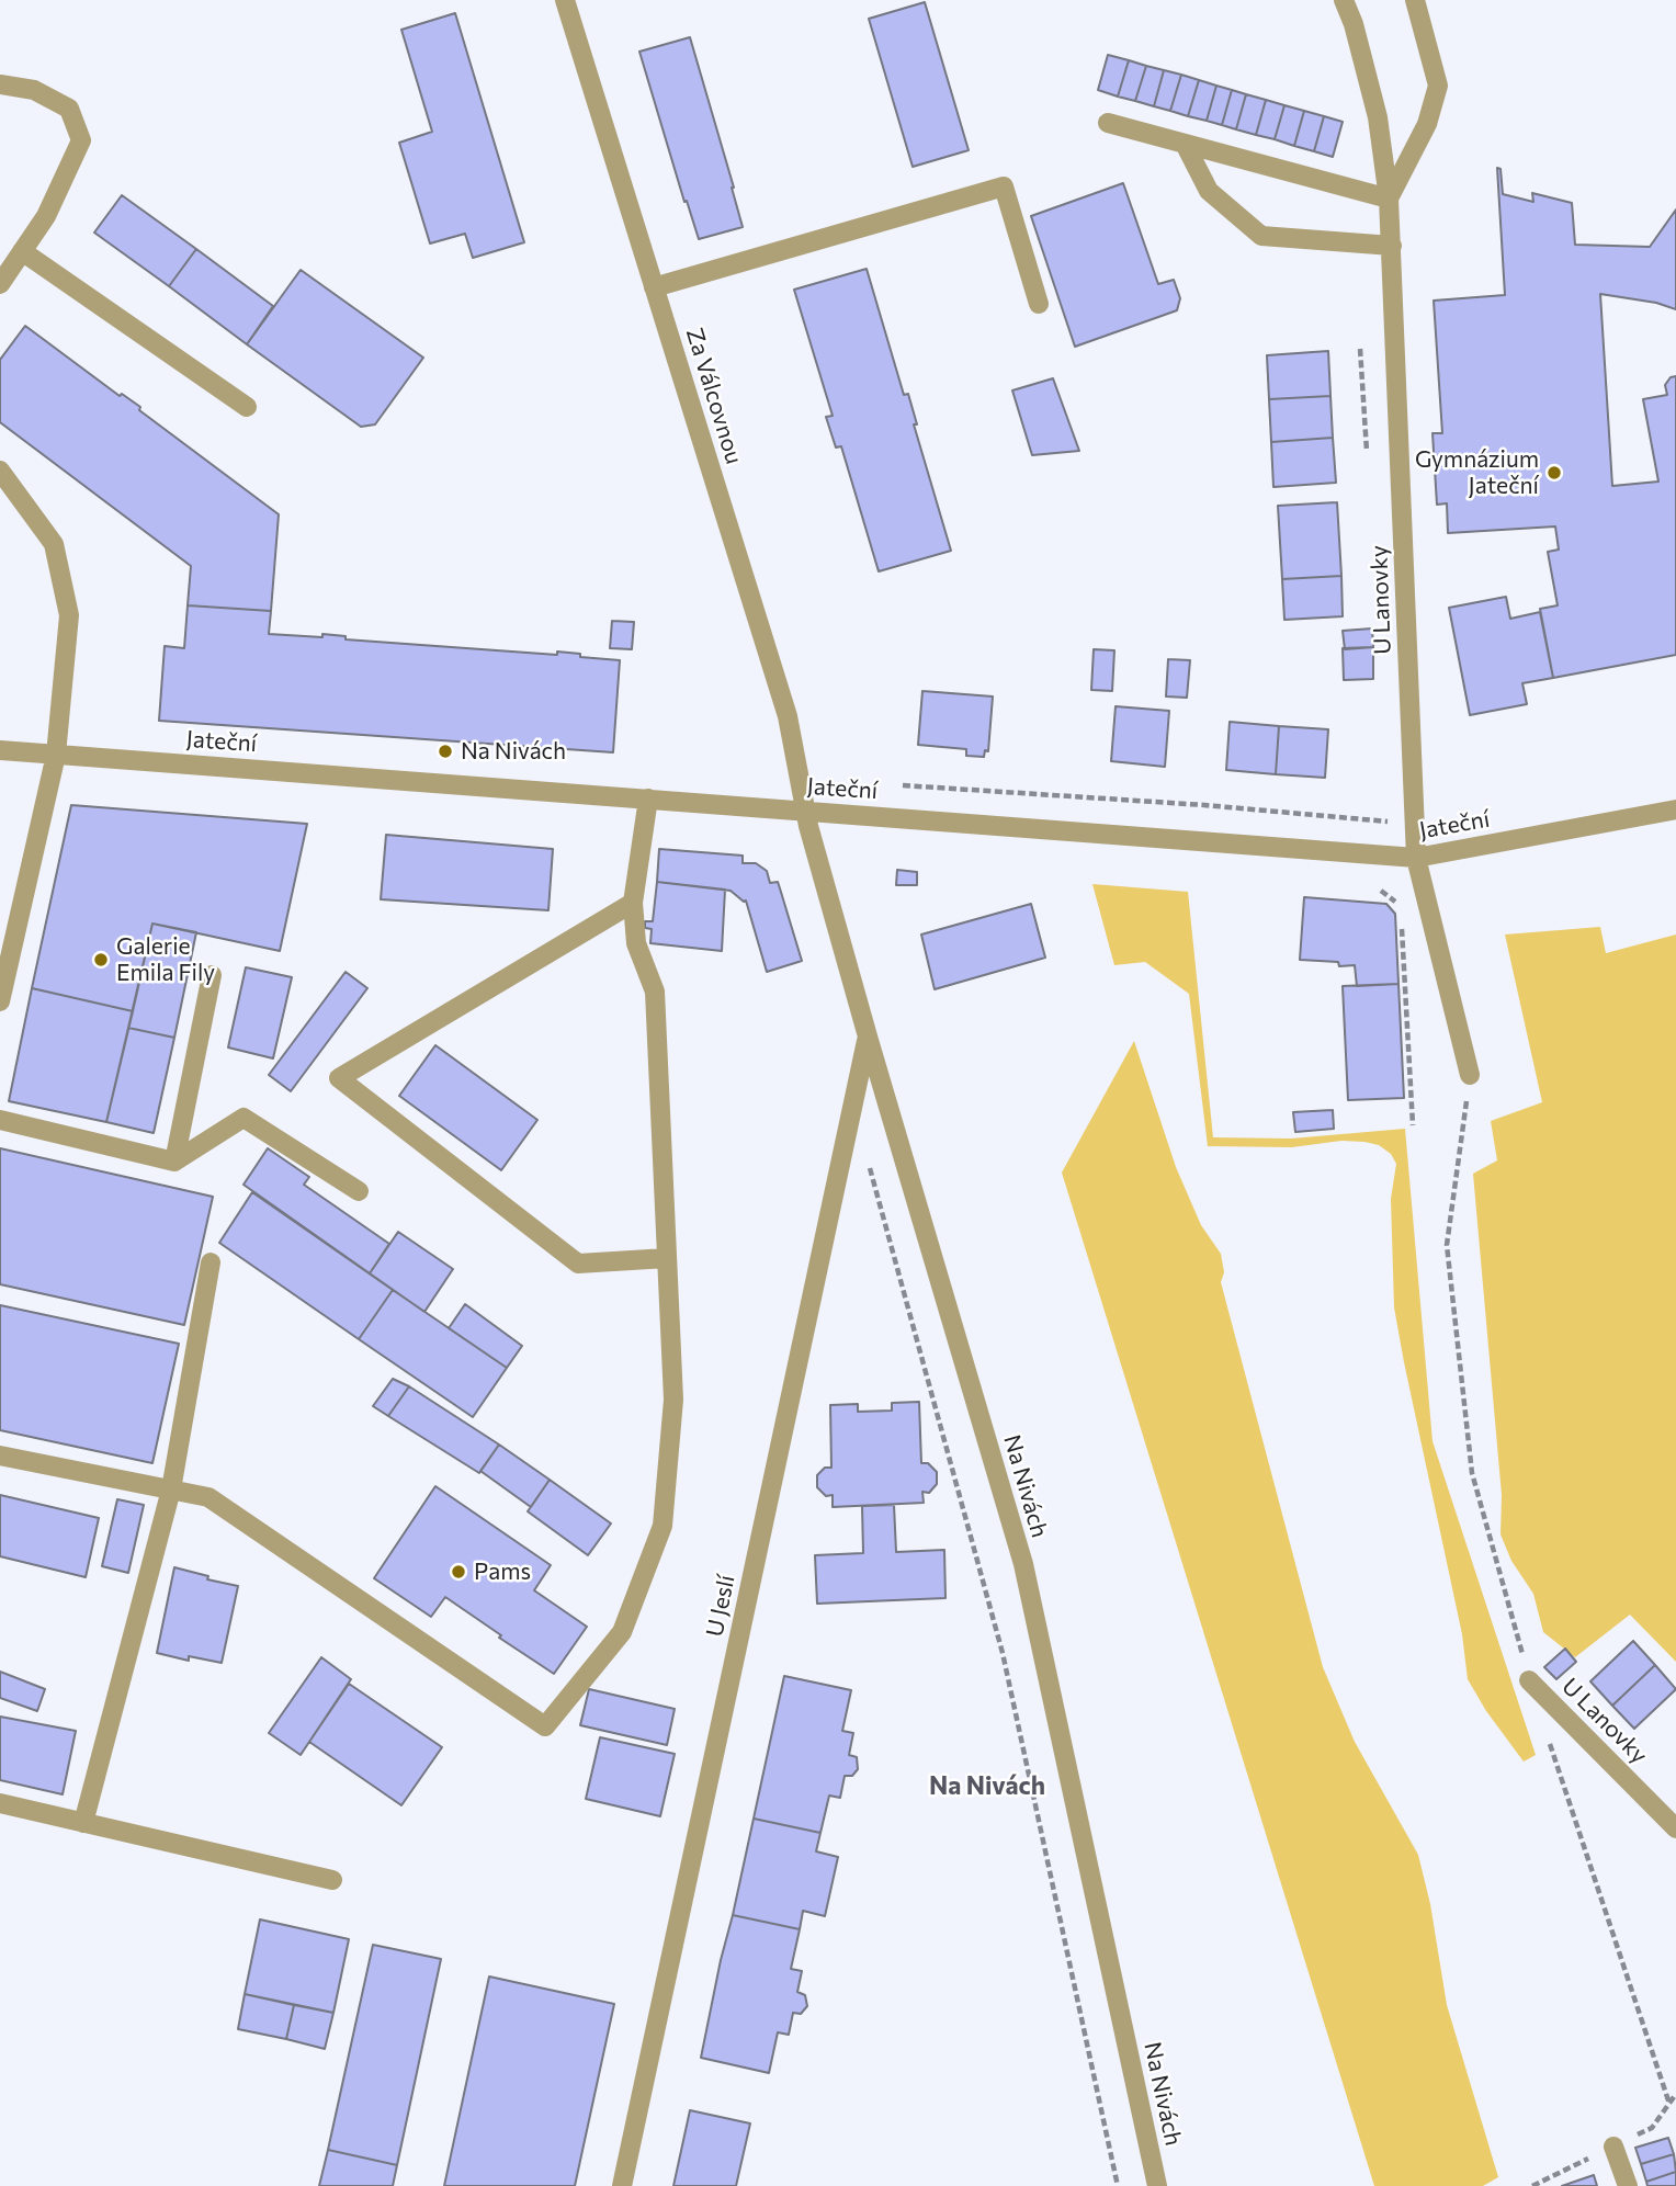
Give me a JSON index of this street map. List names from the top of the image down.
{
  "streets": {
    "street": [
      "Za Válcovnou",
      "U Lanovky",
      "Jateční",
      "Na Nivách",
      "U Jeslí"
    ]
  },
  "crossings": [
    ["Za Válcovnou", "Jateční"],
    ["Za Válcovnou", "Na Nivách"],
    ["U Lanovky", "Jateční"],
    ["Jateční", "Na Nivách"],
    ["Na Nivách", "U Jeslí"]
  ],
  "districts": ["Na Nivách"],
  "places": [
    "Gymnázium Jateční",
    "Na Nivách",
    "Galerie Emila Fily",
    "Pams"
  ]
}
